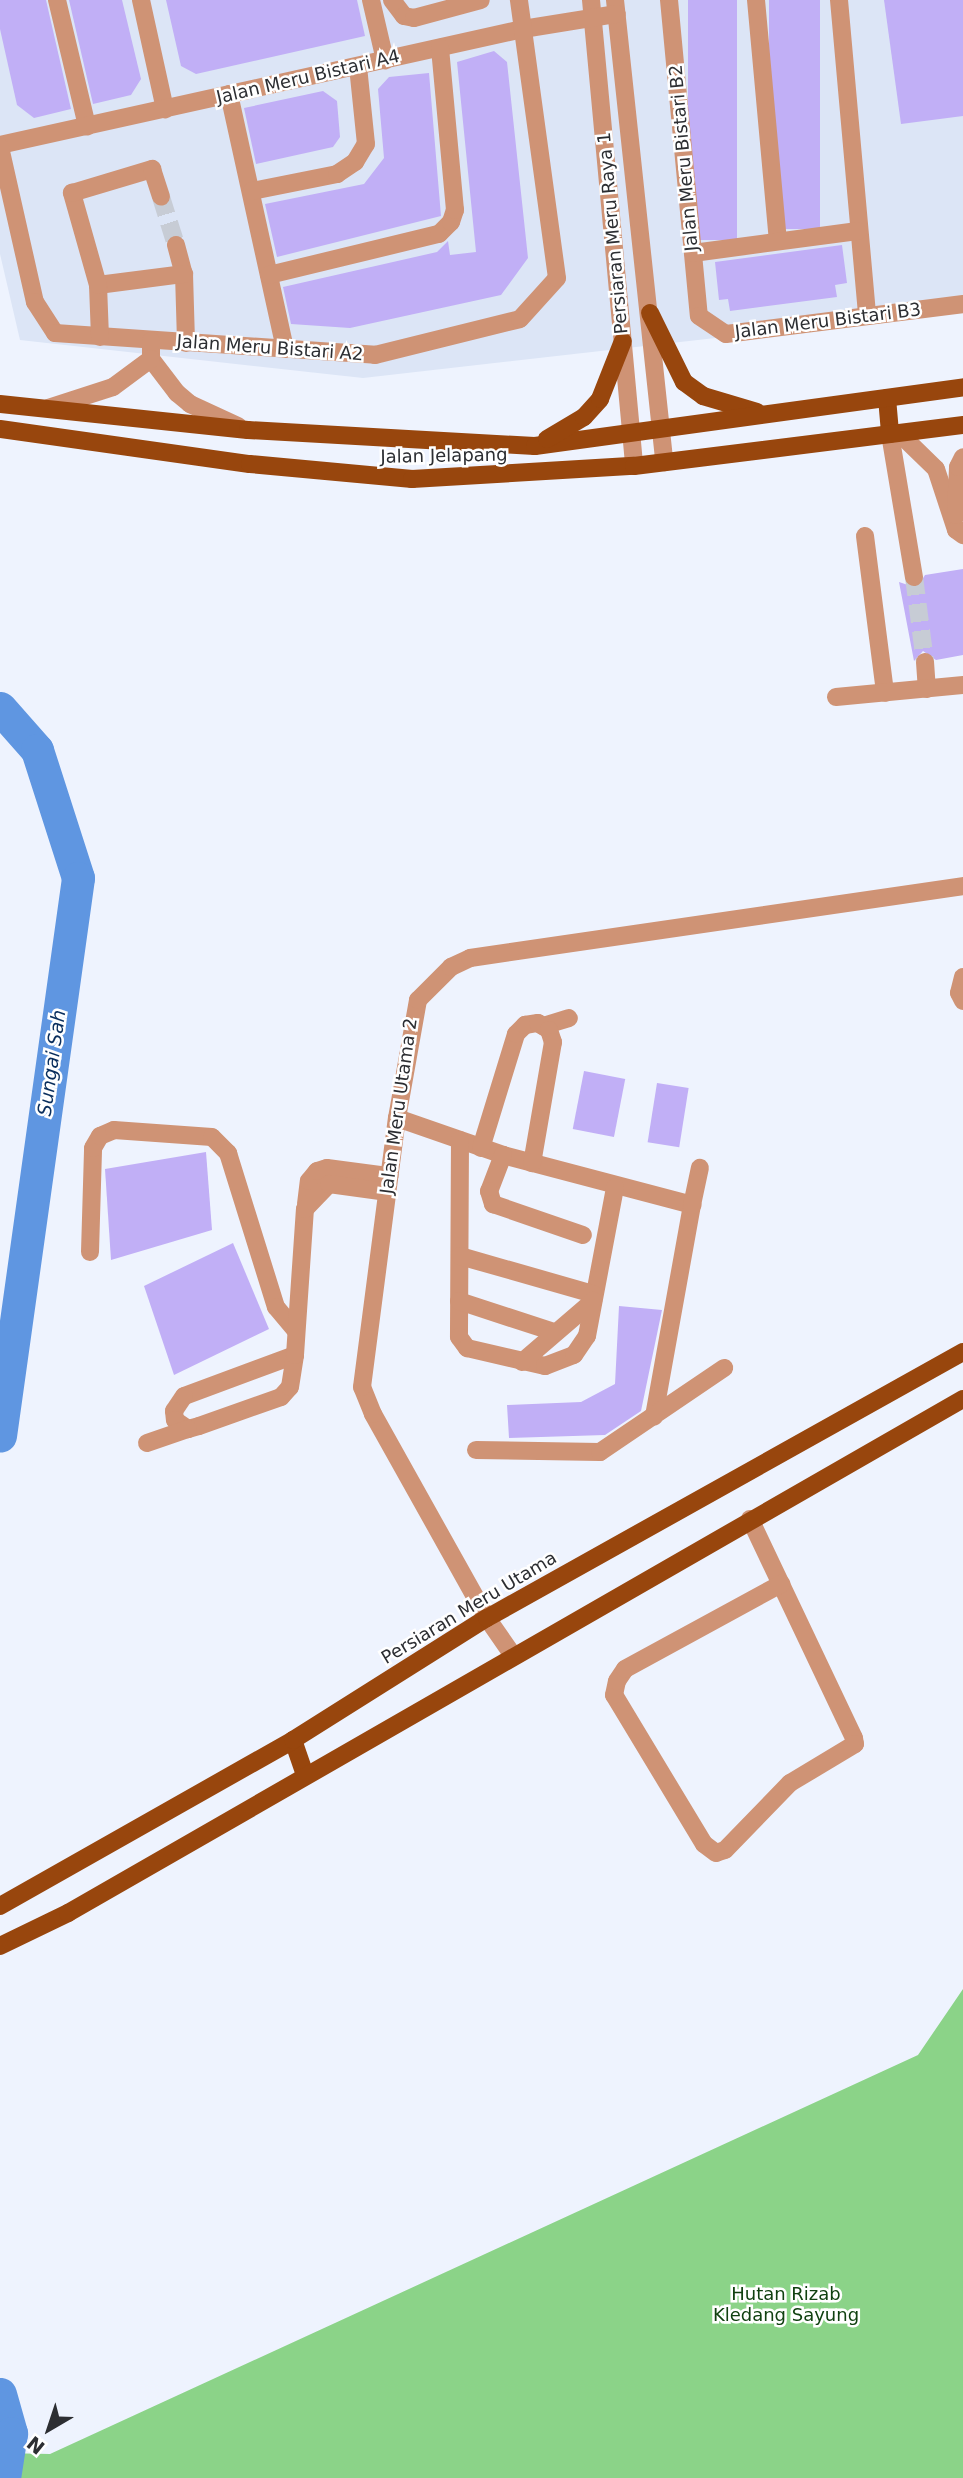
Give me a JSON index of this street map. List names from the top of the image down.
{
  "streets": {
    "main road": ["Jalan Jelapang", "Persiaran Meru Utama"],
    "street": [
      "Jalan Meru Bistari A4",
      "Jalan Meru Bistari B2",
      "Persiaran Meru Raya 1",
      "Jalan Meru Bistari B3",
      "Jalan Meru Bistari A2",
      "Jalan Meru Utama 2"
    ]
  },
  "crossings": [
    ["Jalan Meru Bistari A4", "Persiaran Meru Raya 1"],
    ["Jalan Meru Bistari A4", "Jalan Meru Bistari A2"],
    ["Jalan Meru Bistari B2", "Jalan Meru Bistari B3"],
    ["Persiaran Meru Raya 1", "Jalan Jelapang"],
    ["Jalan Meru Utama 2", "Persiaran Meru Utama"]
  ],
  "water": ["Sungai Sah"],
  "parks": ["Hutan Rizab Kledang Sayung"],
  "north": "bottom left"
}
